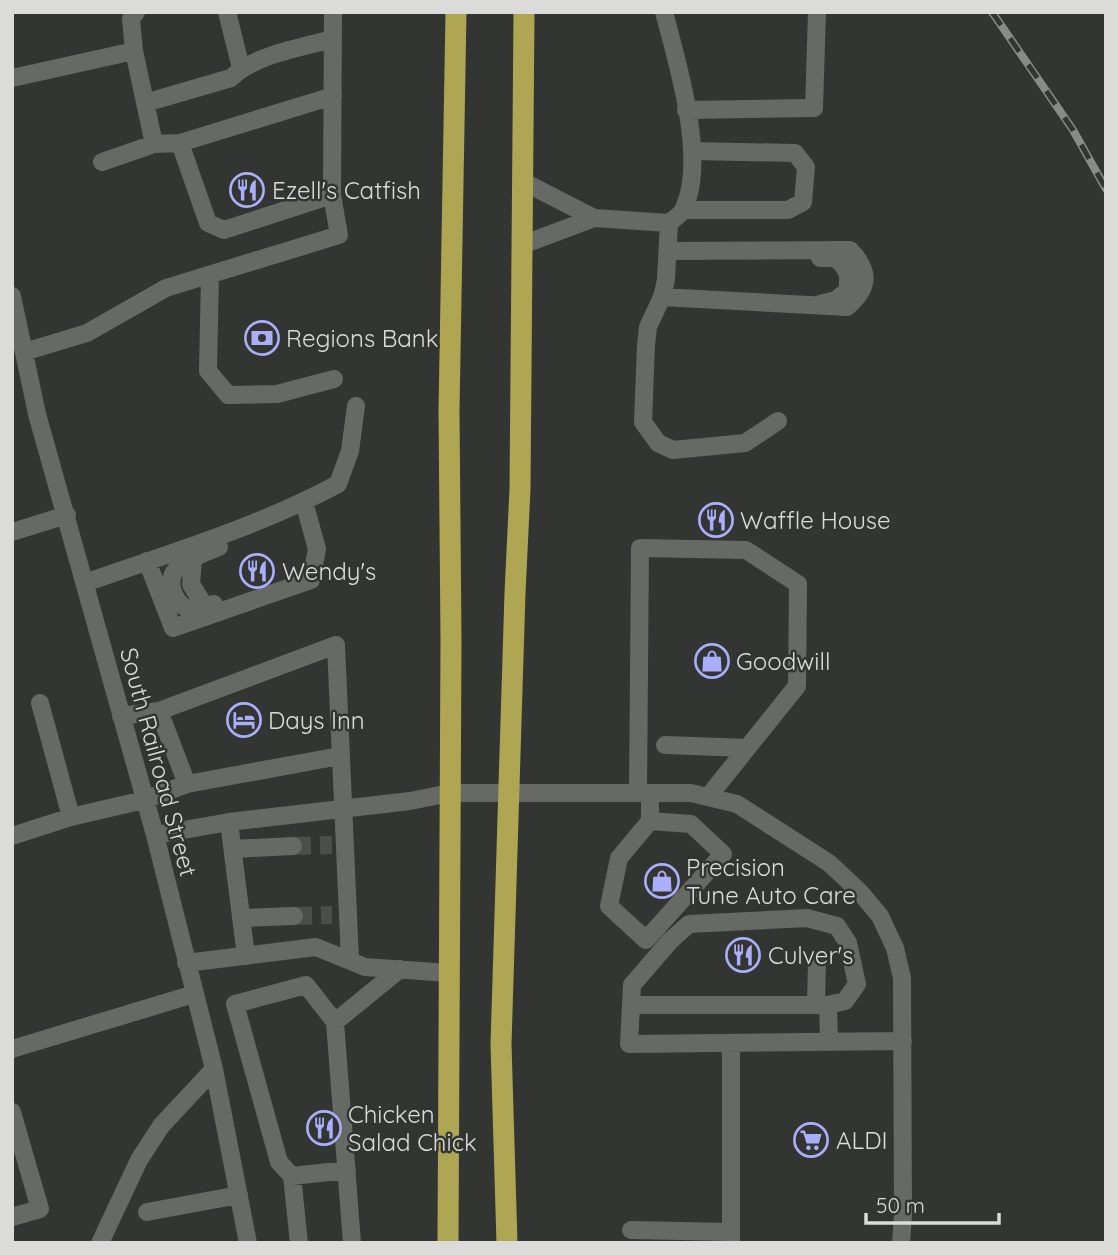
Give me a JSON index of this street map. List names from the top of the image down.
{
  "streets": {
    "street": ["South Railroad Street"]
  },
  "places": {
    "restaurant": [
      "Ezell's Catfish",
      "Waffle House",
      "Wendy's",
      "Culver's",
      "Chicken Salad Chick"
    ],
    "bank": ["Regions Bank"],
    "shop": ["Goodwill", "Precision Tune Auto Care"],
    "hotel": ["Days Inn"],
    "supermarket": ["ALDI"]
  },
  "scale_bar": "50 m"
}
